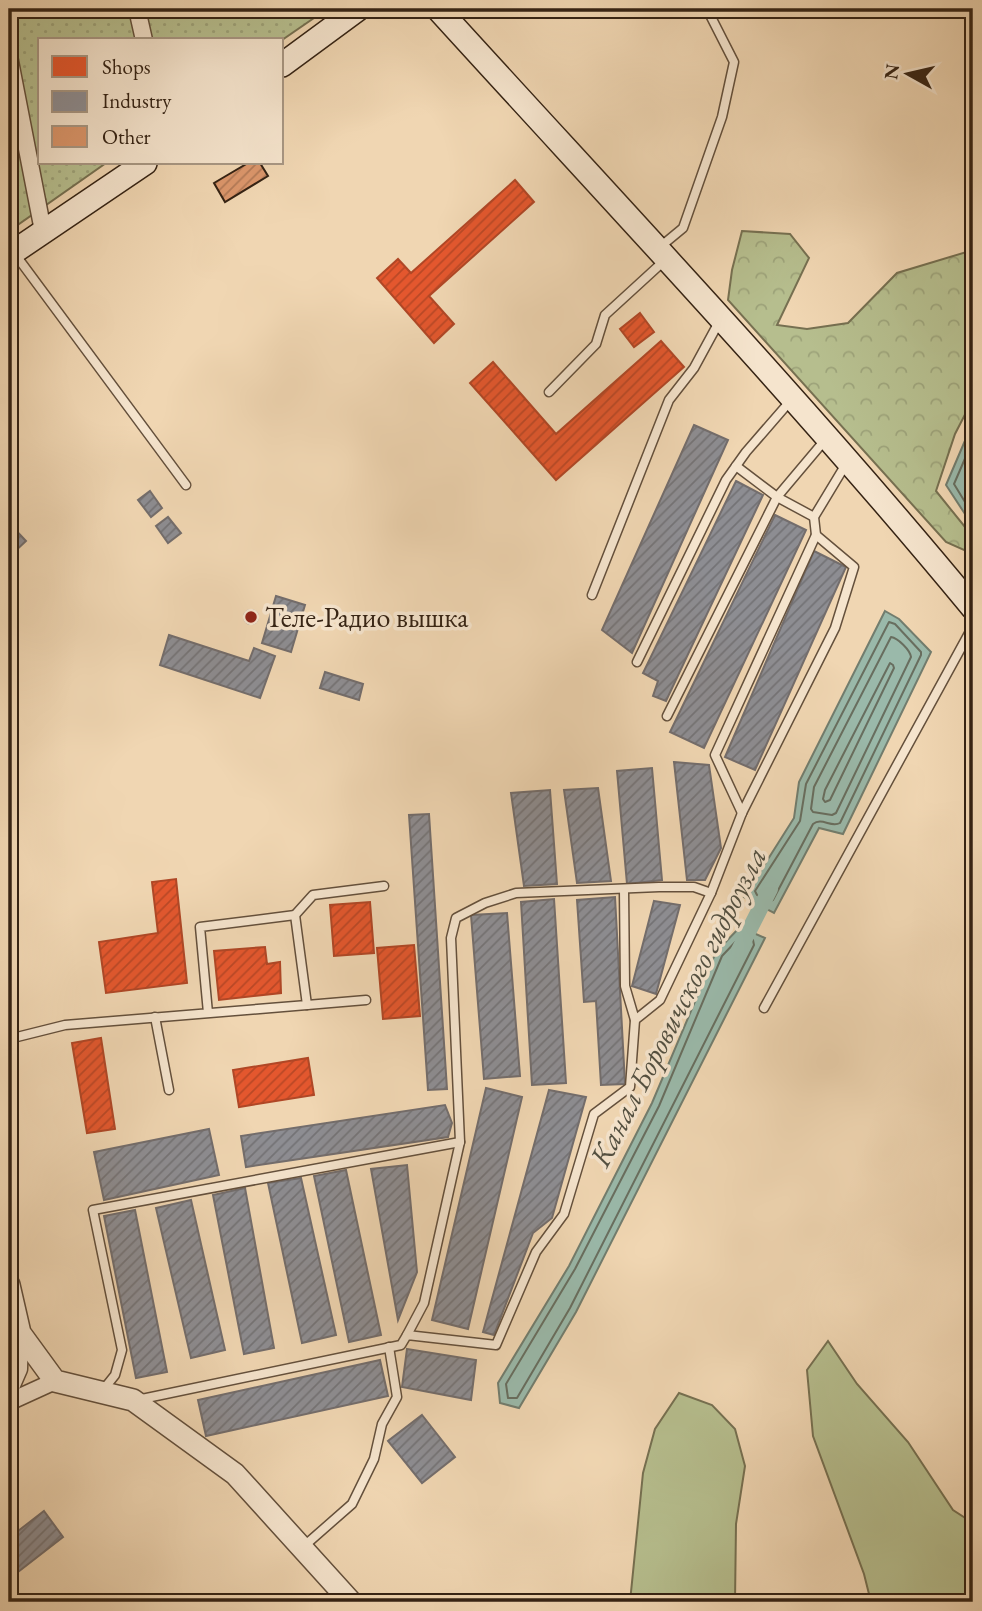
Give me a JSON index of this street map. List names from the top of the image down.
{
  "water": ["Канал Боровичского гидроузла"],
  "places": ["Теле-Радио вышка"],
  "legend": ["Shops", "Industry", "Other"],
  "north": "left"
}
